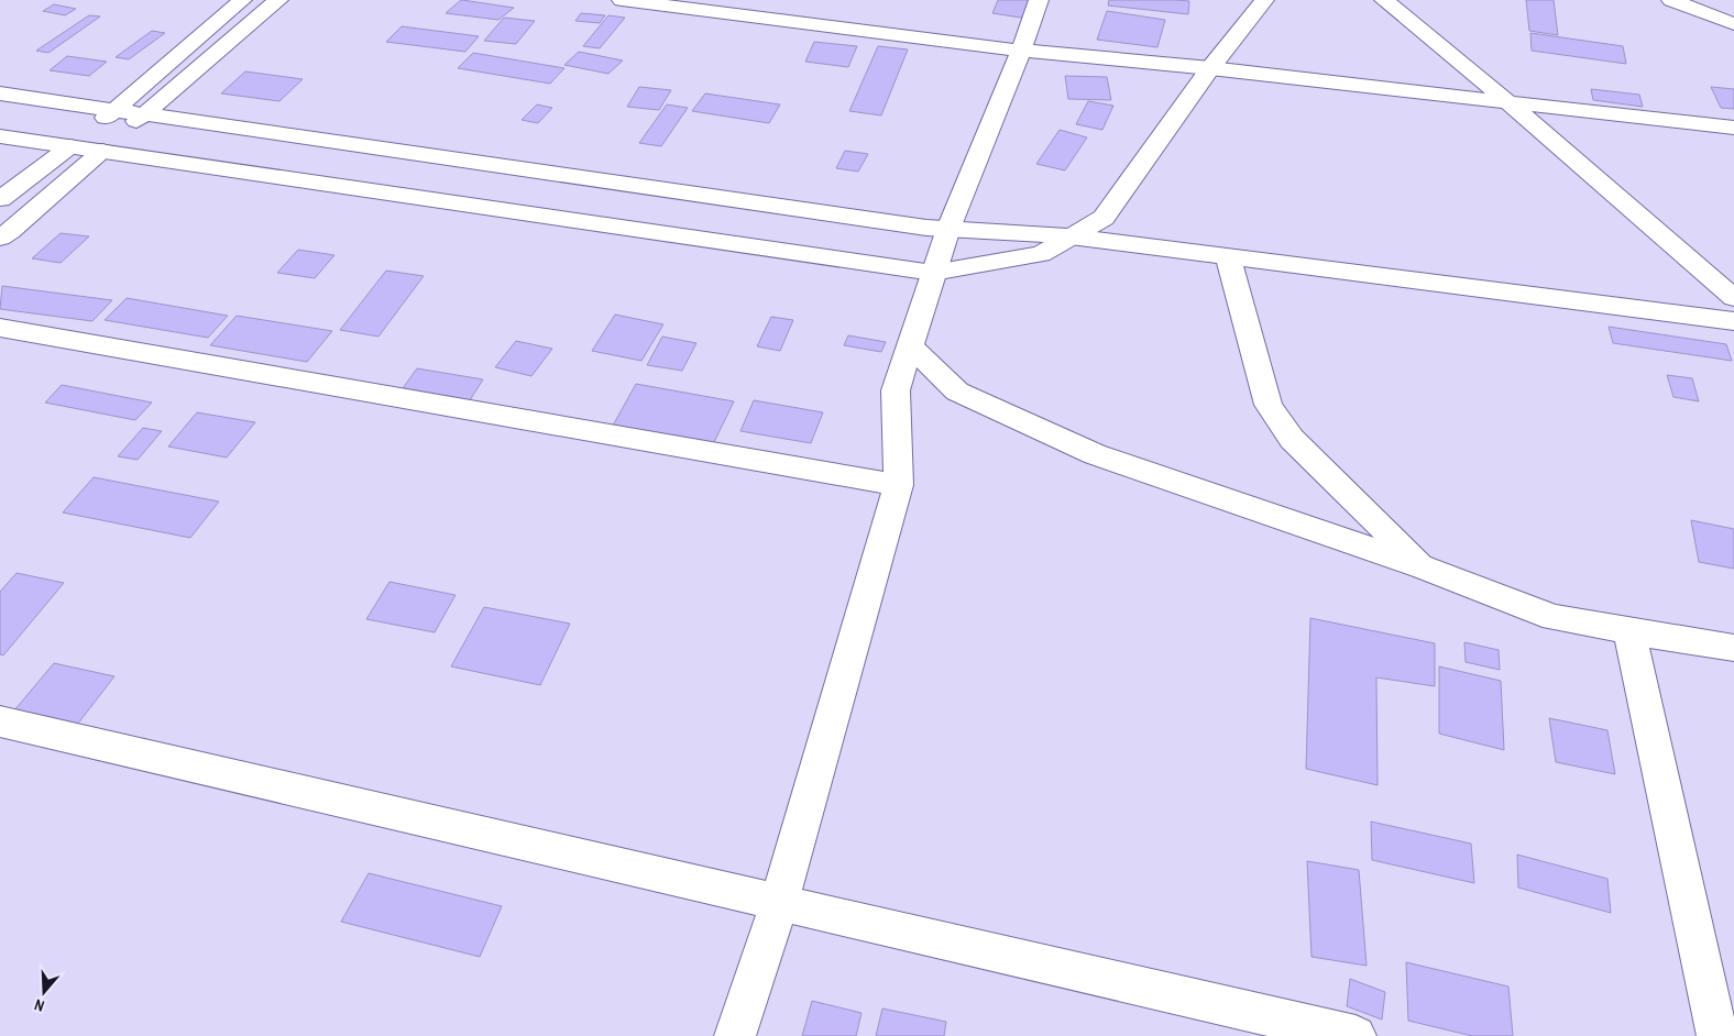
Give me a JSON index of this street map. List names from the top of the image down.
{
  "north": "bottom"
}
